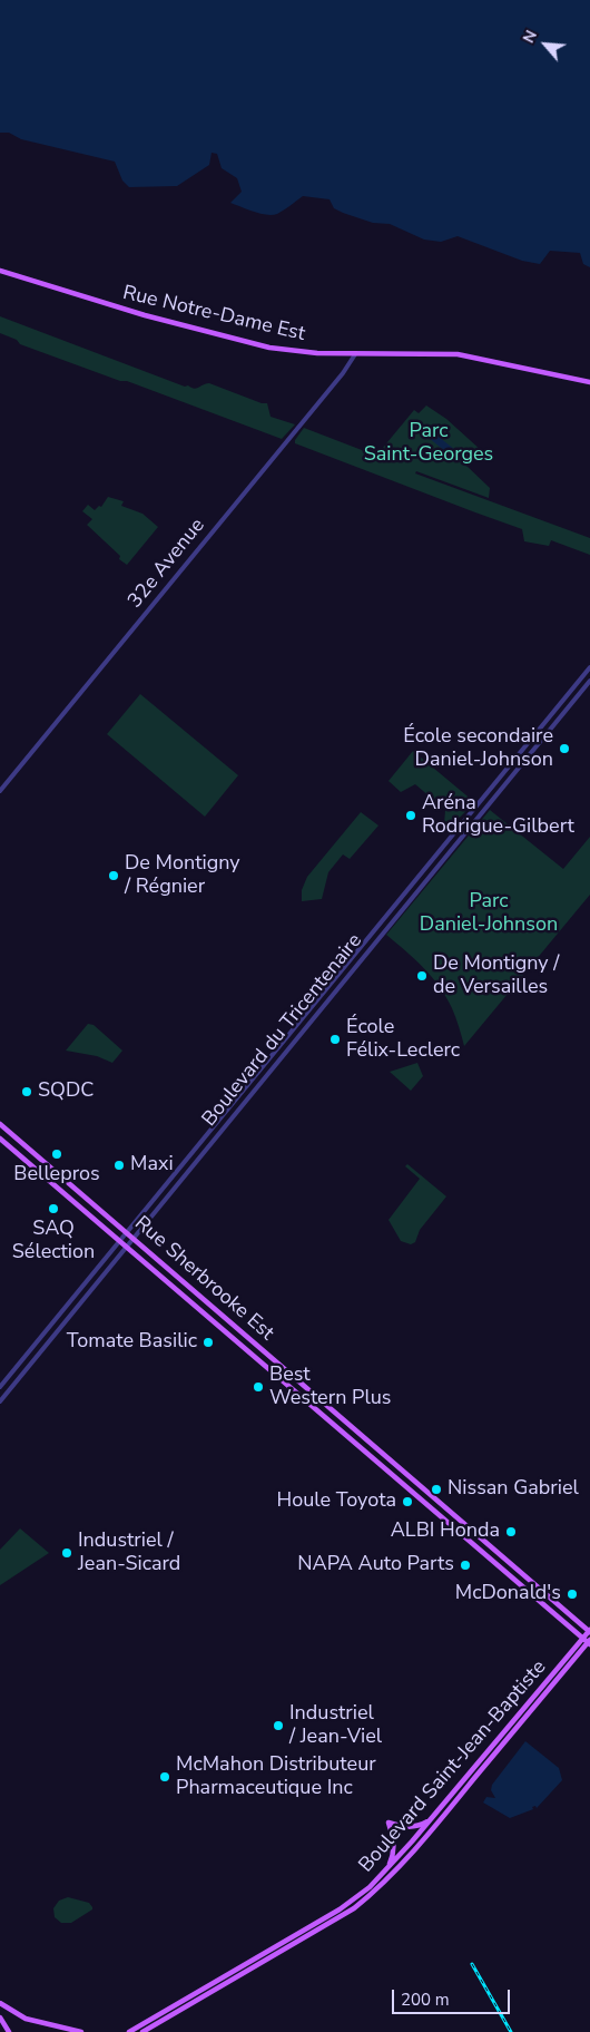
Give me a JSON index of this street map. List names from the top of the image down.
{
  "streets": {
    "main road": ["Rue Notre-Dame Est", "Rue Sherbrooke Est", "Boulevard Saint-Jean-Baptiste"],
    "street": ["32e Avenue", "Boulevard du Tricentenaire"]
  },
  "crossings": [
    ["Rue Notre-Dame Est", "32e Avenue"],
    ["Boulevard du Tricentenaire", "Rue Sherbrooke Est"],
    ["Rue Sherbrooke Est", "Boulevard Saint-Jean-Baptiste"]
  ],
  "parks": ["Parc Saint-Georges", "Parc Daniel-Johnson"],
  "places": [
    "École secondaire Daniel-Johnson",
    "Aréna Rodrigue-Gilbert",
    "De Montigny / Régnier",
    "De Montigny / de Versailles",
    "École Félix-Leclerc",
    "SQDC",
    "Bellepros",
    "Maxi",
    "SAQ Sélection",
    "Tomate Basilic",
    "Best Western Plus",
    "Nissan Gabriel",
    "Houle Toyota",
    "ALBI Honda",
    "Industriel / Jean-Sicard",
    "NAPA Auto Parts",
    "McDonald's",
    "Industriel / Jean-Viel",
    "McMahon Distributeur Pharmaceutique Inc"
  ],
  "scale_bar": "200 m",
  "north": "top left"
}
